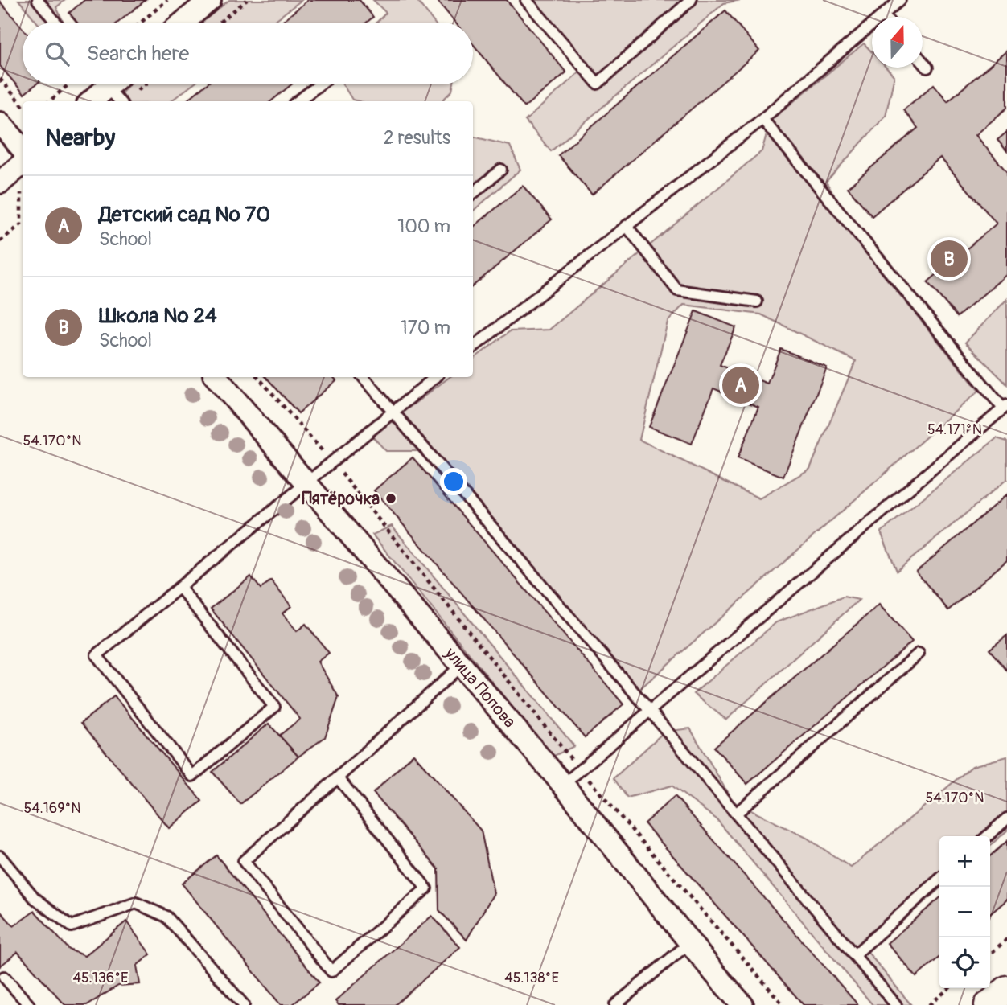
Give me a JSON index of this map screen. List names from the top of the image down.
{
  "streets": {
    "street": ["улица Попова"]
  },
  "places": ["Пятёрочка"],
  "north": "top",
  "page": {
    "search": "Search here",
    "heading": ["Nearby", "2 results"],
    "list": [
      {
        "mark": "A",
        "name": "Детский сад № 70",
        "note": "School",
        "value": "100 m"
      },
      {
        "mark": "B",
        "name": "Школа № 24",
        "note": "School",
        "value": "170 m"
      }
    ],
    "pins": ["B", "A"],
    "map_buttons": ["+", "−"]
  },
  "coordinates": [
    "54.171°N",
    "54.170°N",
    "54.169°N",
    "45.136°E",
    "45.138°E"
  ]
}
